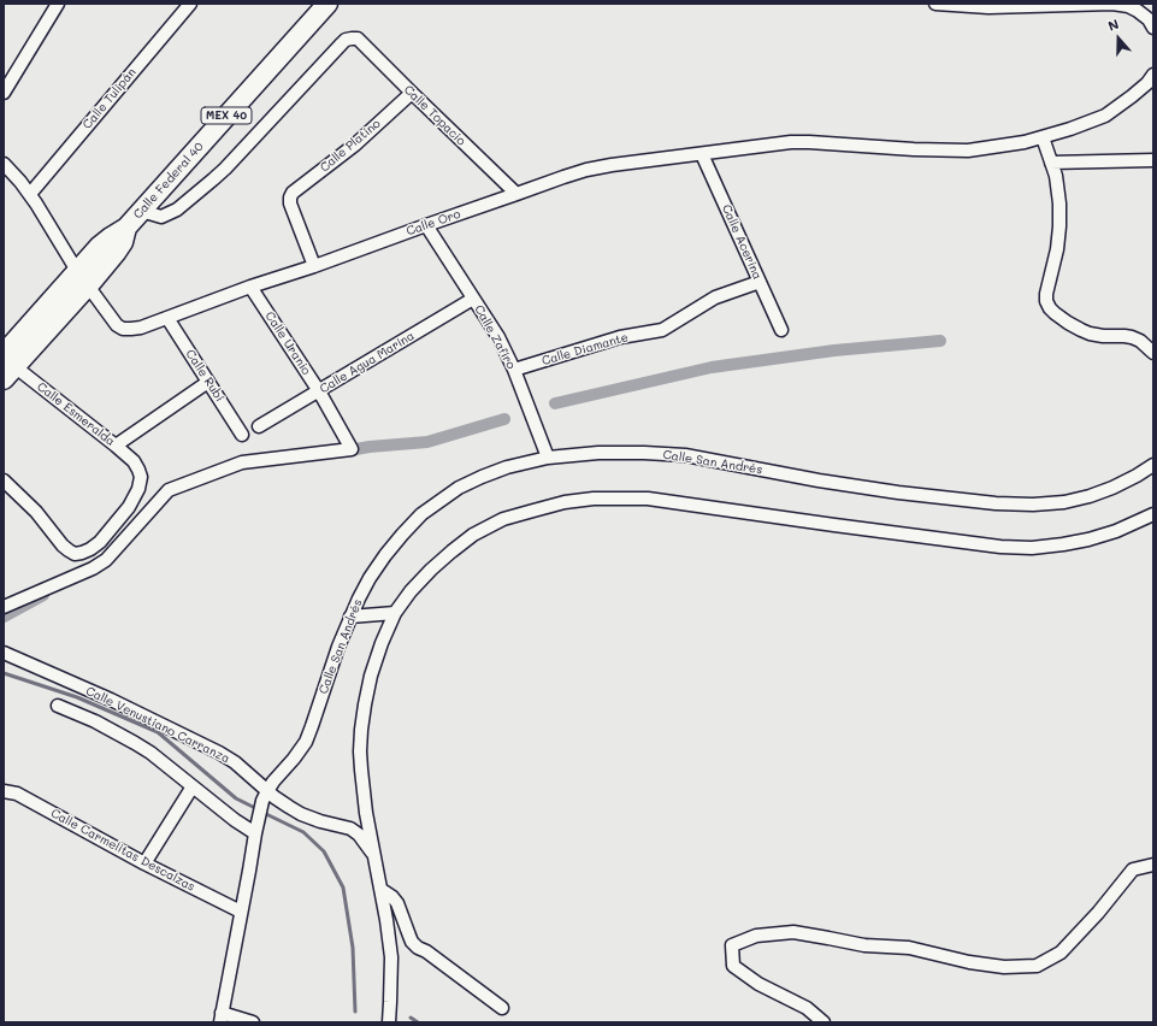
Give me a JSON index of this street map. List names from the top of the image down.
{
  "streets": {
    "main road": ["MEX 40", "Calle Federal 40"],
    "street": [
      "Calle Tulipán",
      "Calle Topacio",
      "Calle Platino",
      "Calle Oro",
      "Calle Acerina",
      "Calle Zafiro",
      "Calle Uranio",
      "Calle Diamante",
      "Calle Agua Marina",
      "Calle Rubí",
      "Calle Esmeralda",
      "Calle San Andrés",
      "Calle Venustiano Carranza",
      "Calle Carmelitas Descalzas"
    ]
  },
  "crossings": [
    ["Calle Topacio", "Calle Platino"],
    ["Calle Topacio", "Calle Federal 40"],
    ["Calle Topacio", "Calle Oro"],
    ["Calle Platino", "Calle Oro"],
    ["Calle Federal 40", "Calle Oro"],
    ["Calle Federal 40", "Calle Esmeralda"],
    ["Calle Oro", "Calle Acerina"],
    ["Calle Oro", "Calle Zafiro"],
    ["Calle Oro", "Calle Uranio"],
    ["Calle Oro", "Calle Rubí"],
    ["Calle Acerina", "Calle Diamante"],
    ["Calle Zafiro", "Calle Diamante"],
    ["Calle Zafiro", "Calle Agua Marina"],
    ["Calle Zafiro", "Calle San Andrés"],
    ["Calle Uranio", "Calle Agua Marina"],
    ["Calle San Andrés", "Calle Venustiano Carranza"]
  ],
  "north": "top"
}
